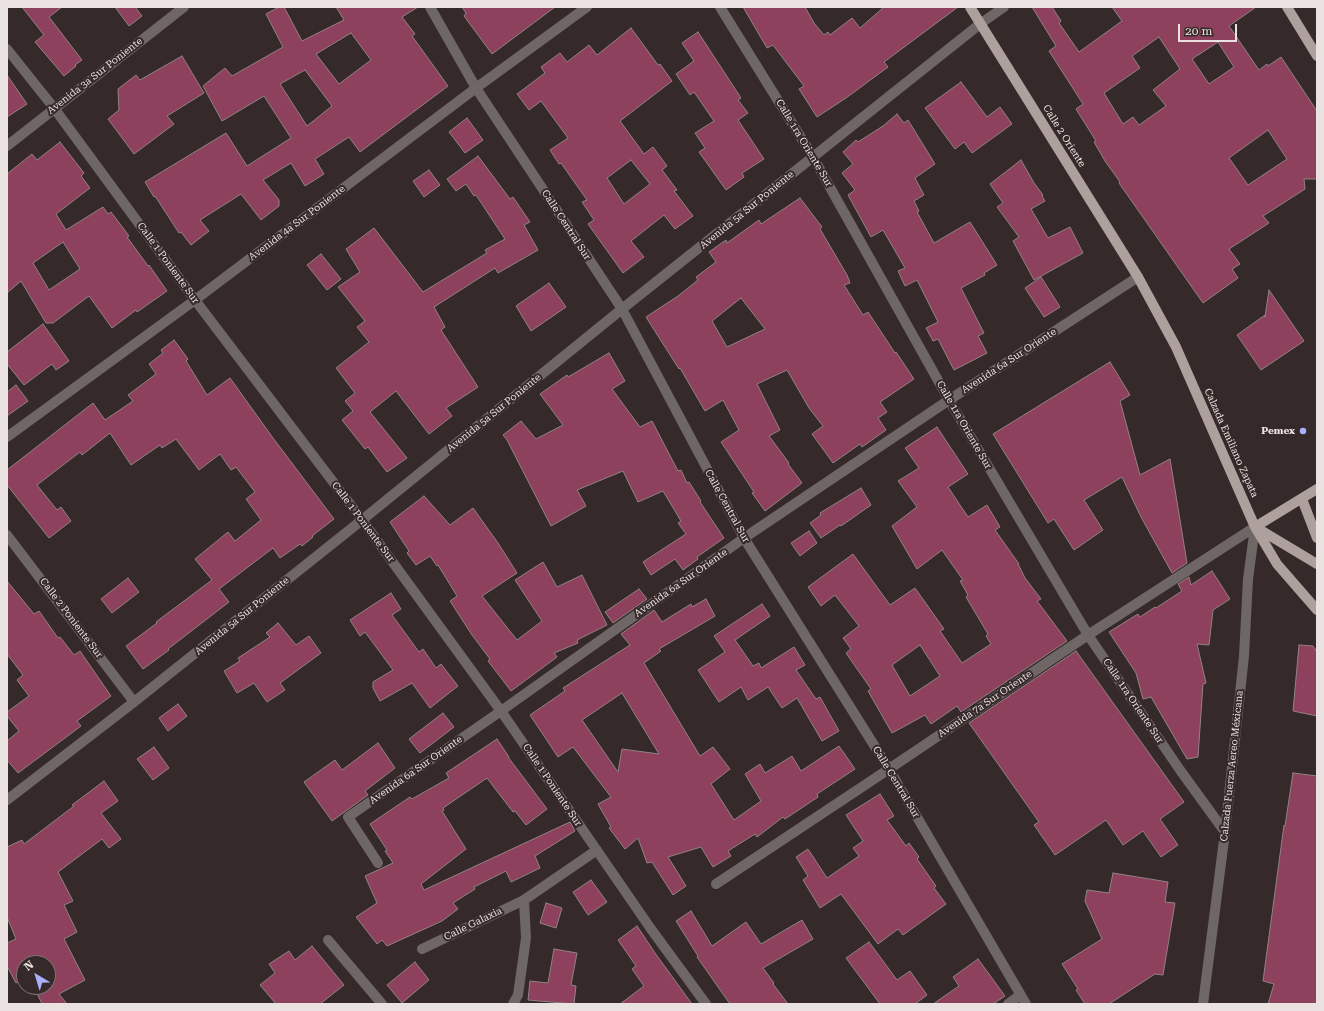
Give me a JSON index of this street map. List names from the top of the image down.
{
  "streets": {
    "main road": ["Calle 2 Oriente", "Calzada Emiliano Zapata"],
    "street": [
      "Avenida 3a Sur Poniente",
      "Calle 1ra Oriente Sur",
      "Avenida 5a Sur Poniente",
      "Avenida 4a Sur Poniente",
      "Calle Central Sur",
      "Calle 1 Poniente Sur",
      "Avenida 6a Sur Oriente",
      "Calle 2 Poniente Sur",
      "Avenida 7a Sur Oriente",
      "Calzada Fuerza Aereo Méxicana",
      "Calle Galaxia"
    ]
  },
  "crossings": [
    ["Avenida 3a Sur Poniente", "Calle 1 Poniente Sur"],
    ["Calle 2 Oriente", "Avenida 5a Sur Poniente"],
    ["Calle 2 Oriente", "Avenida 6a Sur Oriente"],
    ["Calle 2 Oriente", "Calzada Emiliano Zapata"],
    ["Calle 1ra Oriente Sur", "Avenida 5a Sur Poniente"],
    ["Calle 1ra Oriente Sur", "Avenida 6a Sur Oriente"],
    ["Calle 1ra Oriente Sur", "Avenida 7a Sur Oriente"],
    ["Calle 1ra Oriente Sur", "Calzada Fuerza Aereo Méxicana"],
    ["Avenida 5a Sur Poniente", "Calle Central Sur"],
    ["Avenida 5a Sur Poniente", "Calle 1 Poniente Sur"],
    ["Avenida 5a Sur Poniente", "Calle 2 Poniente Sur"],
    ["Avenida 4a Sur Poniente", "Calle Central Sur"],
    ["Avenida 4a Sur Poniente", "Calle 1 Poniente Sur"],
    ["Calle Central Sur", "Avenida 6a Sur Oriente"],
    ["Calle Central Sur", "Avenida 7a Sur Oriente"],
    ["Calle 1 Poniente Sur", "Avenida 6a Sur Oriente"],
    ["Calle 1 Poniente Sur", "Calle Galaxia"],
    ["Avenida 6a Sur Oriente", "Calzada Emiliano Zapata"],
    ["Calzada Emiliano Zapata", "Avenida 7a Sur Oriente"],
    ["Calzada Emiliano Zapata", "Calzada Fuerza Aereo Méxicana"],
    ["Avenida 7a Sur Oriente", "Calzada Fuerza Aereo Méxicana"]
  ],
  "places": ["Pemex"],
  "scale_bar": "20 m",
  "north": "top left"
}
